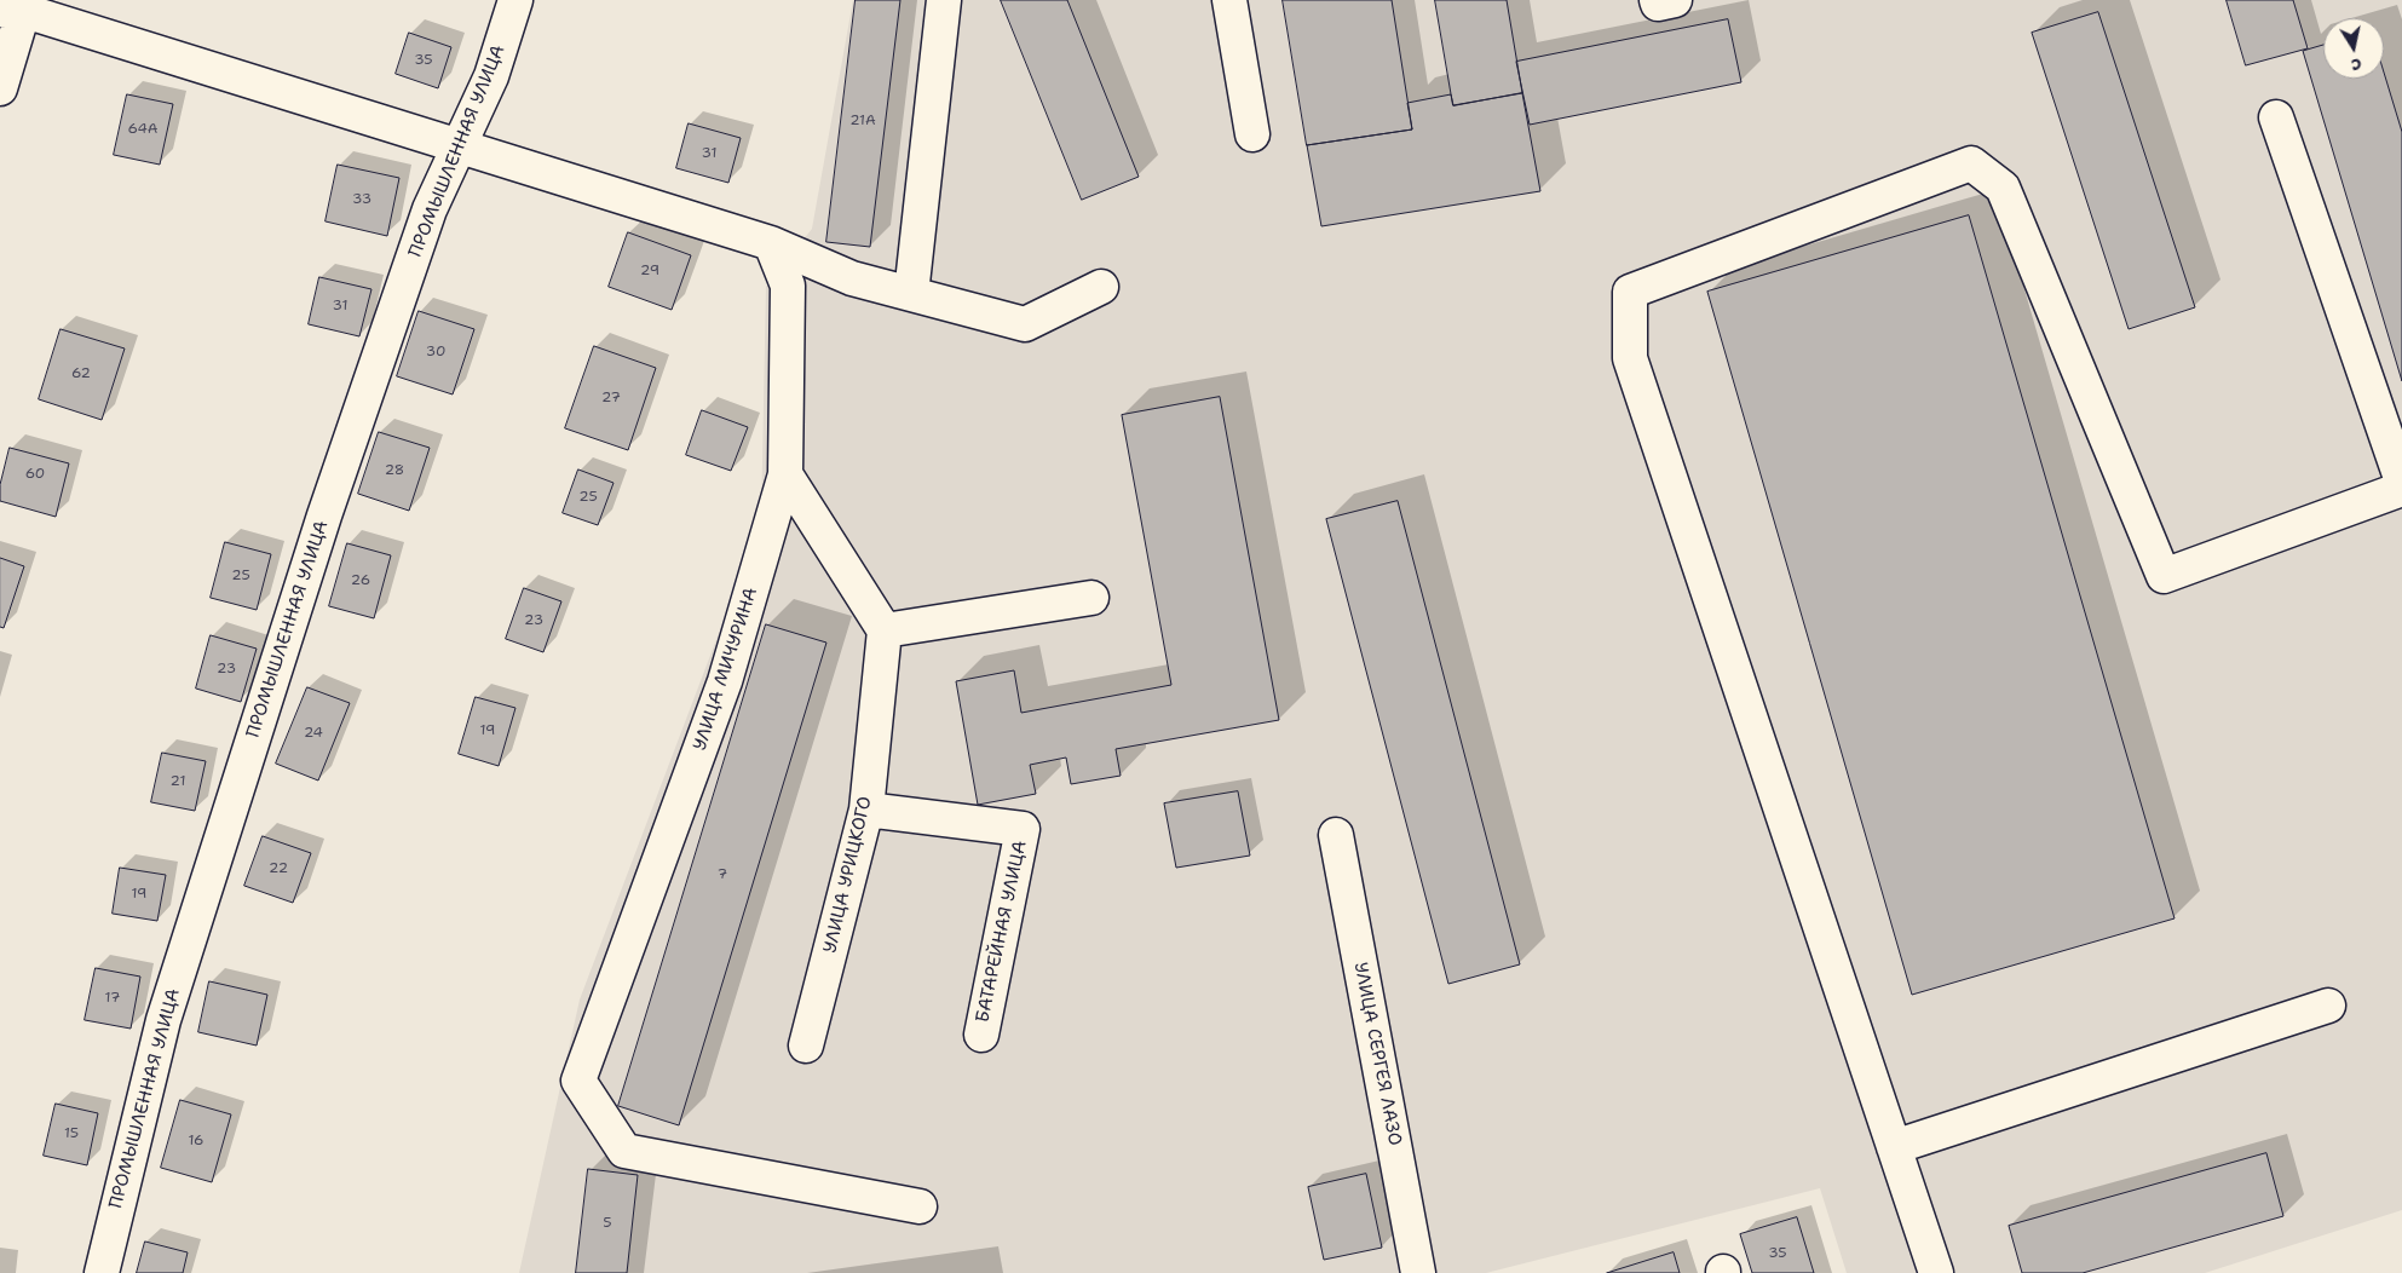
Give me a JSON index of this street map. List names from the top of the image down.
{
  "streets": {
    "street": [
      "ПРОМЫШЛЕННАЯ УЛИЦА",
      "УЛИЦА МИЧУРИНА",
      "УЛИЦА УРИЦКОГО",
      "БАТАРЕЙНАЯ УЛИЦА",
      "УЛИЦА СЕРГЕЯ ЛАЗО"
    ]
  },
  "crossings": [
    ["УЛИЦА УРИЦКОГО", "БАТАРЕЙНАЯ УЛИЦА"]
  ],
  "house_numbers": [
    "35",
    "21А",
    "64А",
    "31",
    "33",
    "29",
    "31",
    "30",
    "62",
    "27",
    "28",
    "60",
    "25",
    "25",
    "26",
    "23",
    "23",
    "19",
    "24",
    "21",
    "22",
    "7",
    "19",
    "17",
    "15",
    "16",
    "5",
    "35"
  ],
  "north": "bottom"
}
